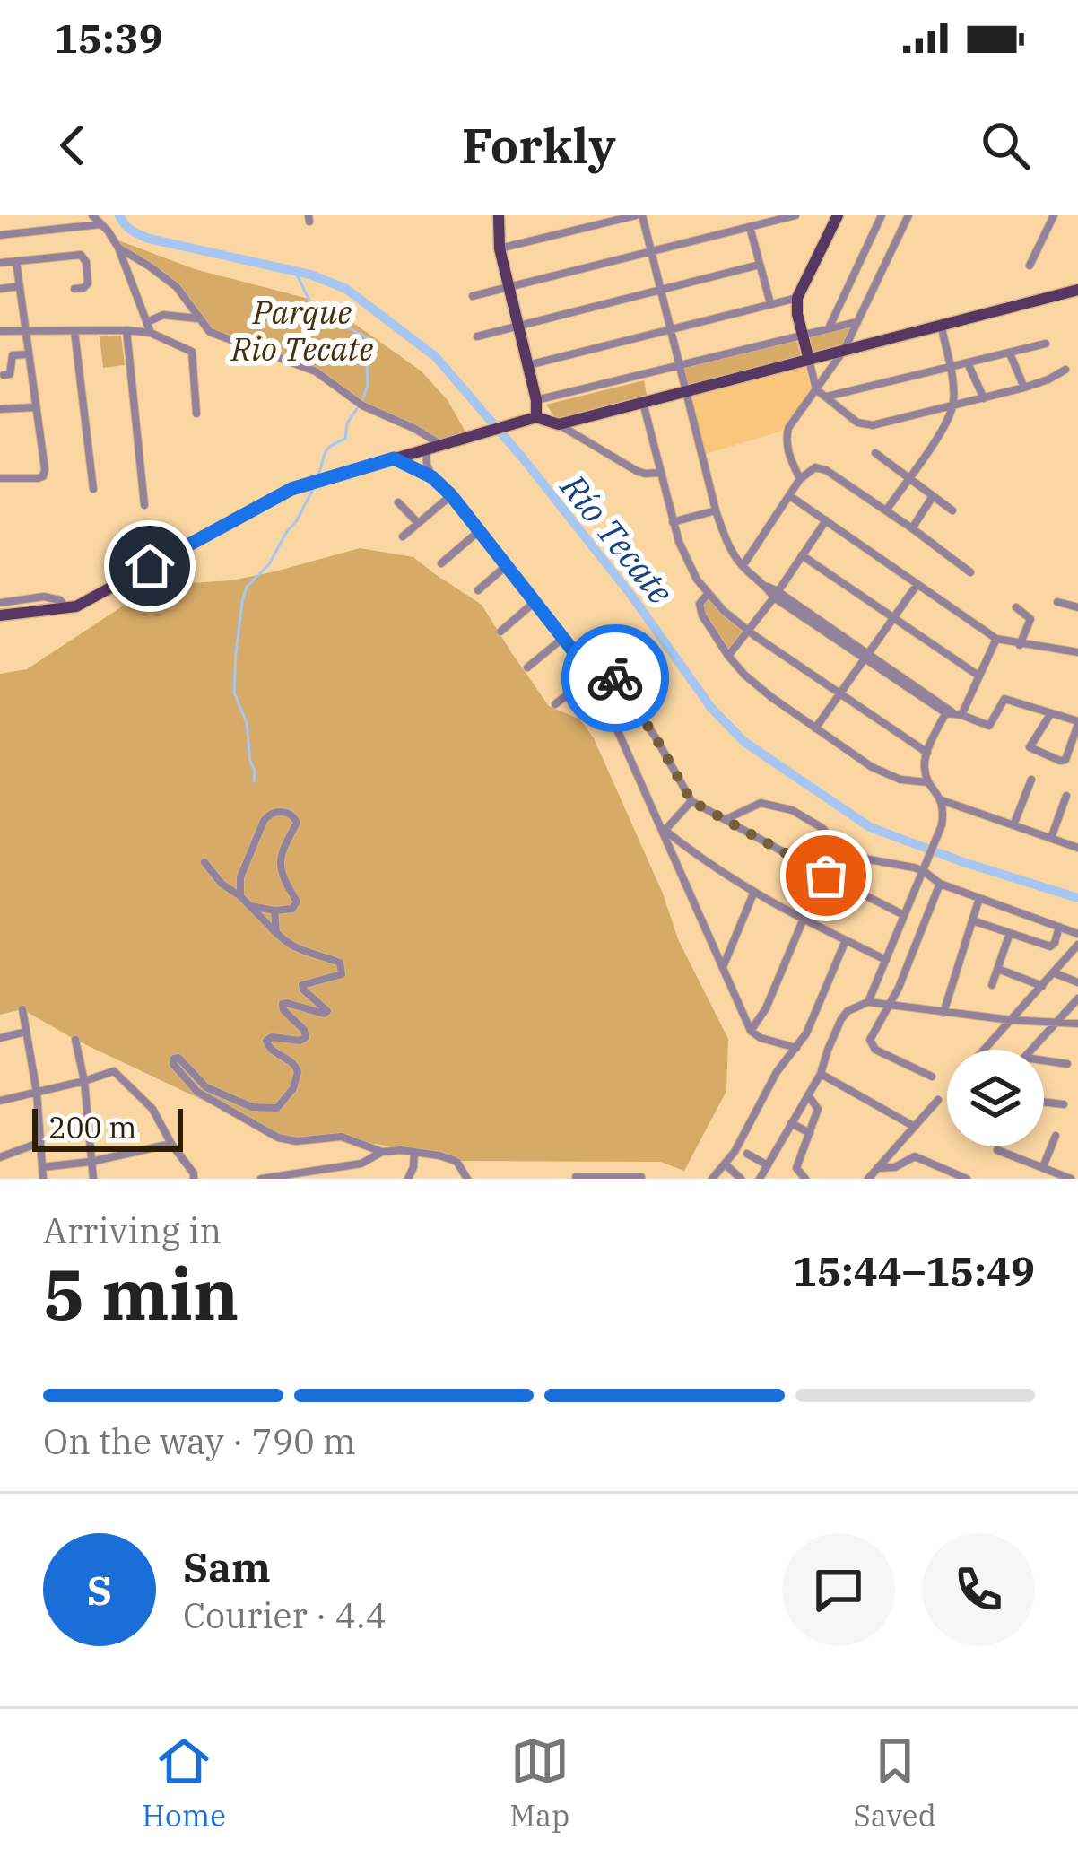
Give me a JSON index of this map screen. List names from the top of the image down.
{
  "water": ["Río Tecate"],
  "parks": ["Parque Rio Tecate"],
  "scale_bar": "200 m",
  "page": {
    "status": "15:39",
    "header": "Forkly",
    "scale": "200 m",
    "heading": ["5 min", "Arriving in", "15:44–15:49"],
    "panel": ["Sam", "Courier · 4.4"],
    "bar": "On the way · 790 m",
    "round": "S",
    "tabs": ["Home", "Map", "Saved"]
  }
}
